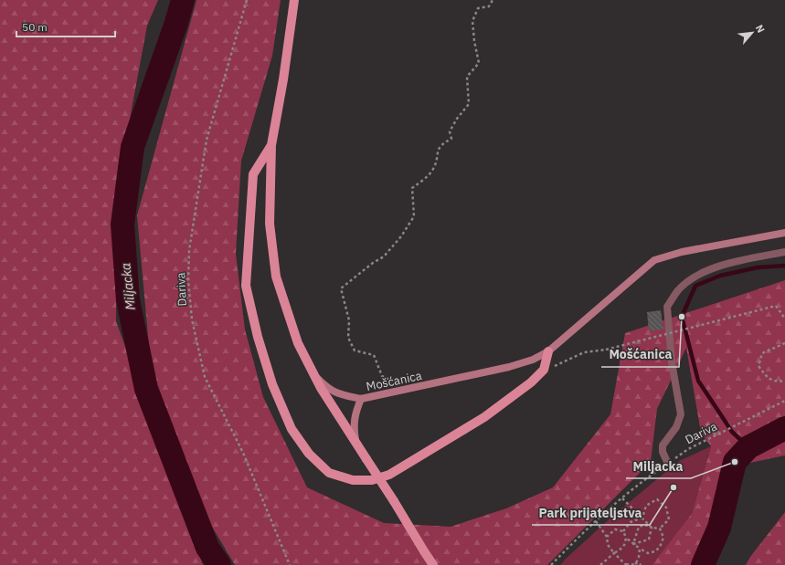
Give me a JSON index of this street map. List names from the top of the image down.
{
  "streets": {
    "main road": ["Mošćanica"],
    "path": ["Dariva"]
  },
  "water": ["Miljacka"],
  "places": ["Mošćanica", "Miljacka", "Park prijateljstva"],
  "scale_bar": "50 m",
  "north": "top right"
}
